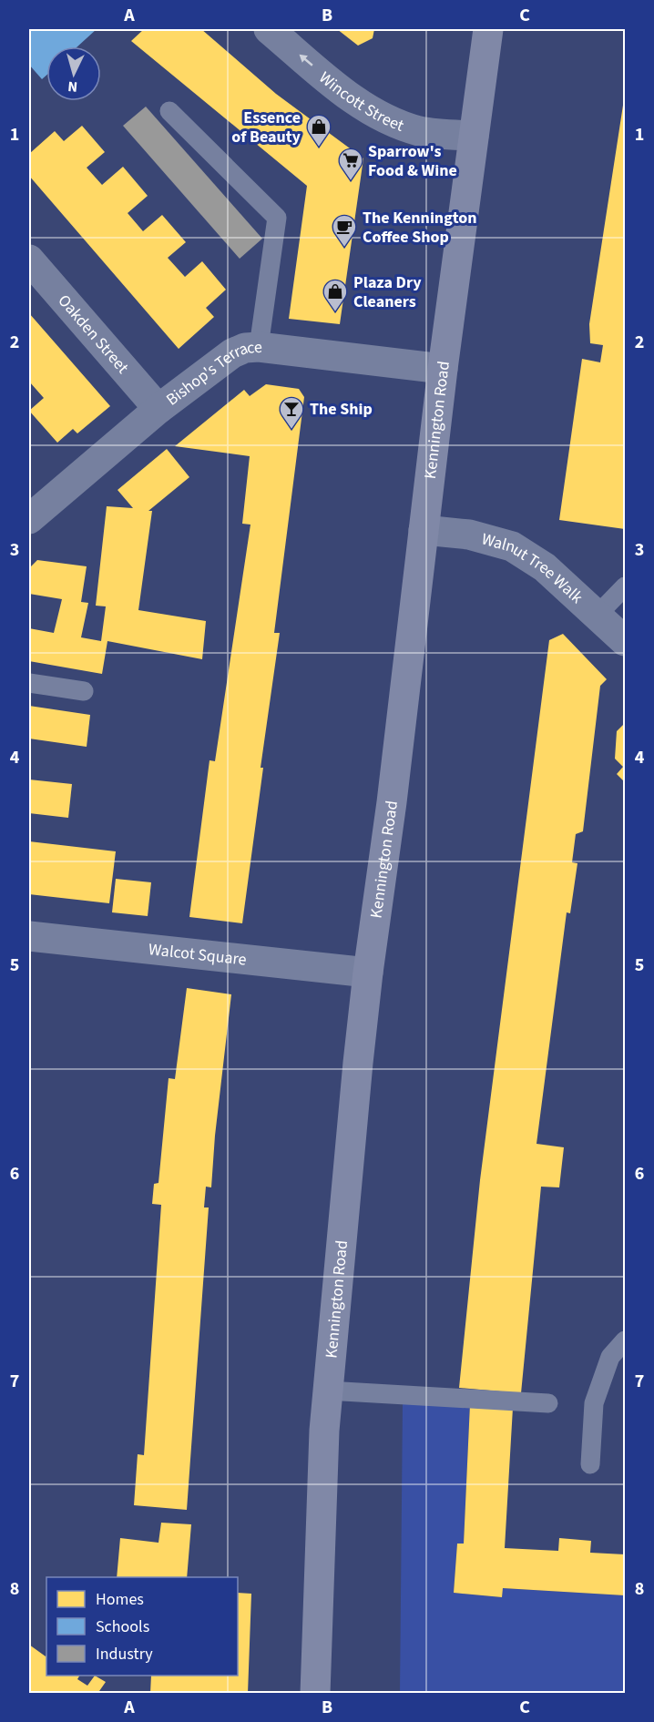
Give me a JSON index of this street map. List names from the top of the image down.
{
  "streets": {
    "main road": ["Kennington Road"],
    "street": [
      "Wincott Street",
      "Oakden Street",
      "Bishop's Terrace",
      "Walnut Tree Walk",
      "Walcot Square"
    ]
  },
  "crossings": [
    ["Wincott Street", "Kennington Road"],
    ["Oakden Street", "Bishop's Terrace"],
    ["Bishop's Terrace", "Kennington Road"],
    ["Kennington Road", "Walnut Tree Walk"],
    ["Kennington Road", "Walcot Square"]
  ],
  "one_way": ["Wincott Street"],
  "places": {
    "shop": ["Essence of Beauty", "Plaza Dry Cleaners"],
    "supermarket": ["Sparrow's Food & Wine"],
    "cafe": ["The Kennington Coffee Shop"],
    "bar": ["The Ship"]
  },
  "legend": ["Homes", "Schools", "Industry"],
  "north": "bottom",
  "grid": {
    "columns": ["A", "B", "C"],
    "rows": [
      "1",
      "2",
      "3",
      "4",
      "5",
      "6",
      "7",
      "8"
    ]
  }
}
